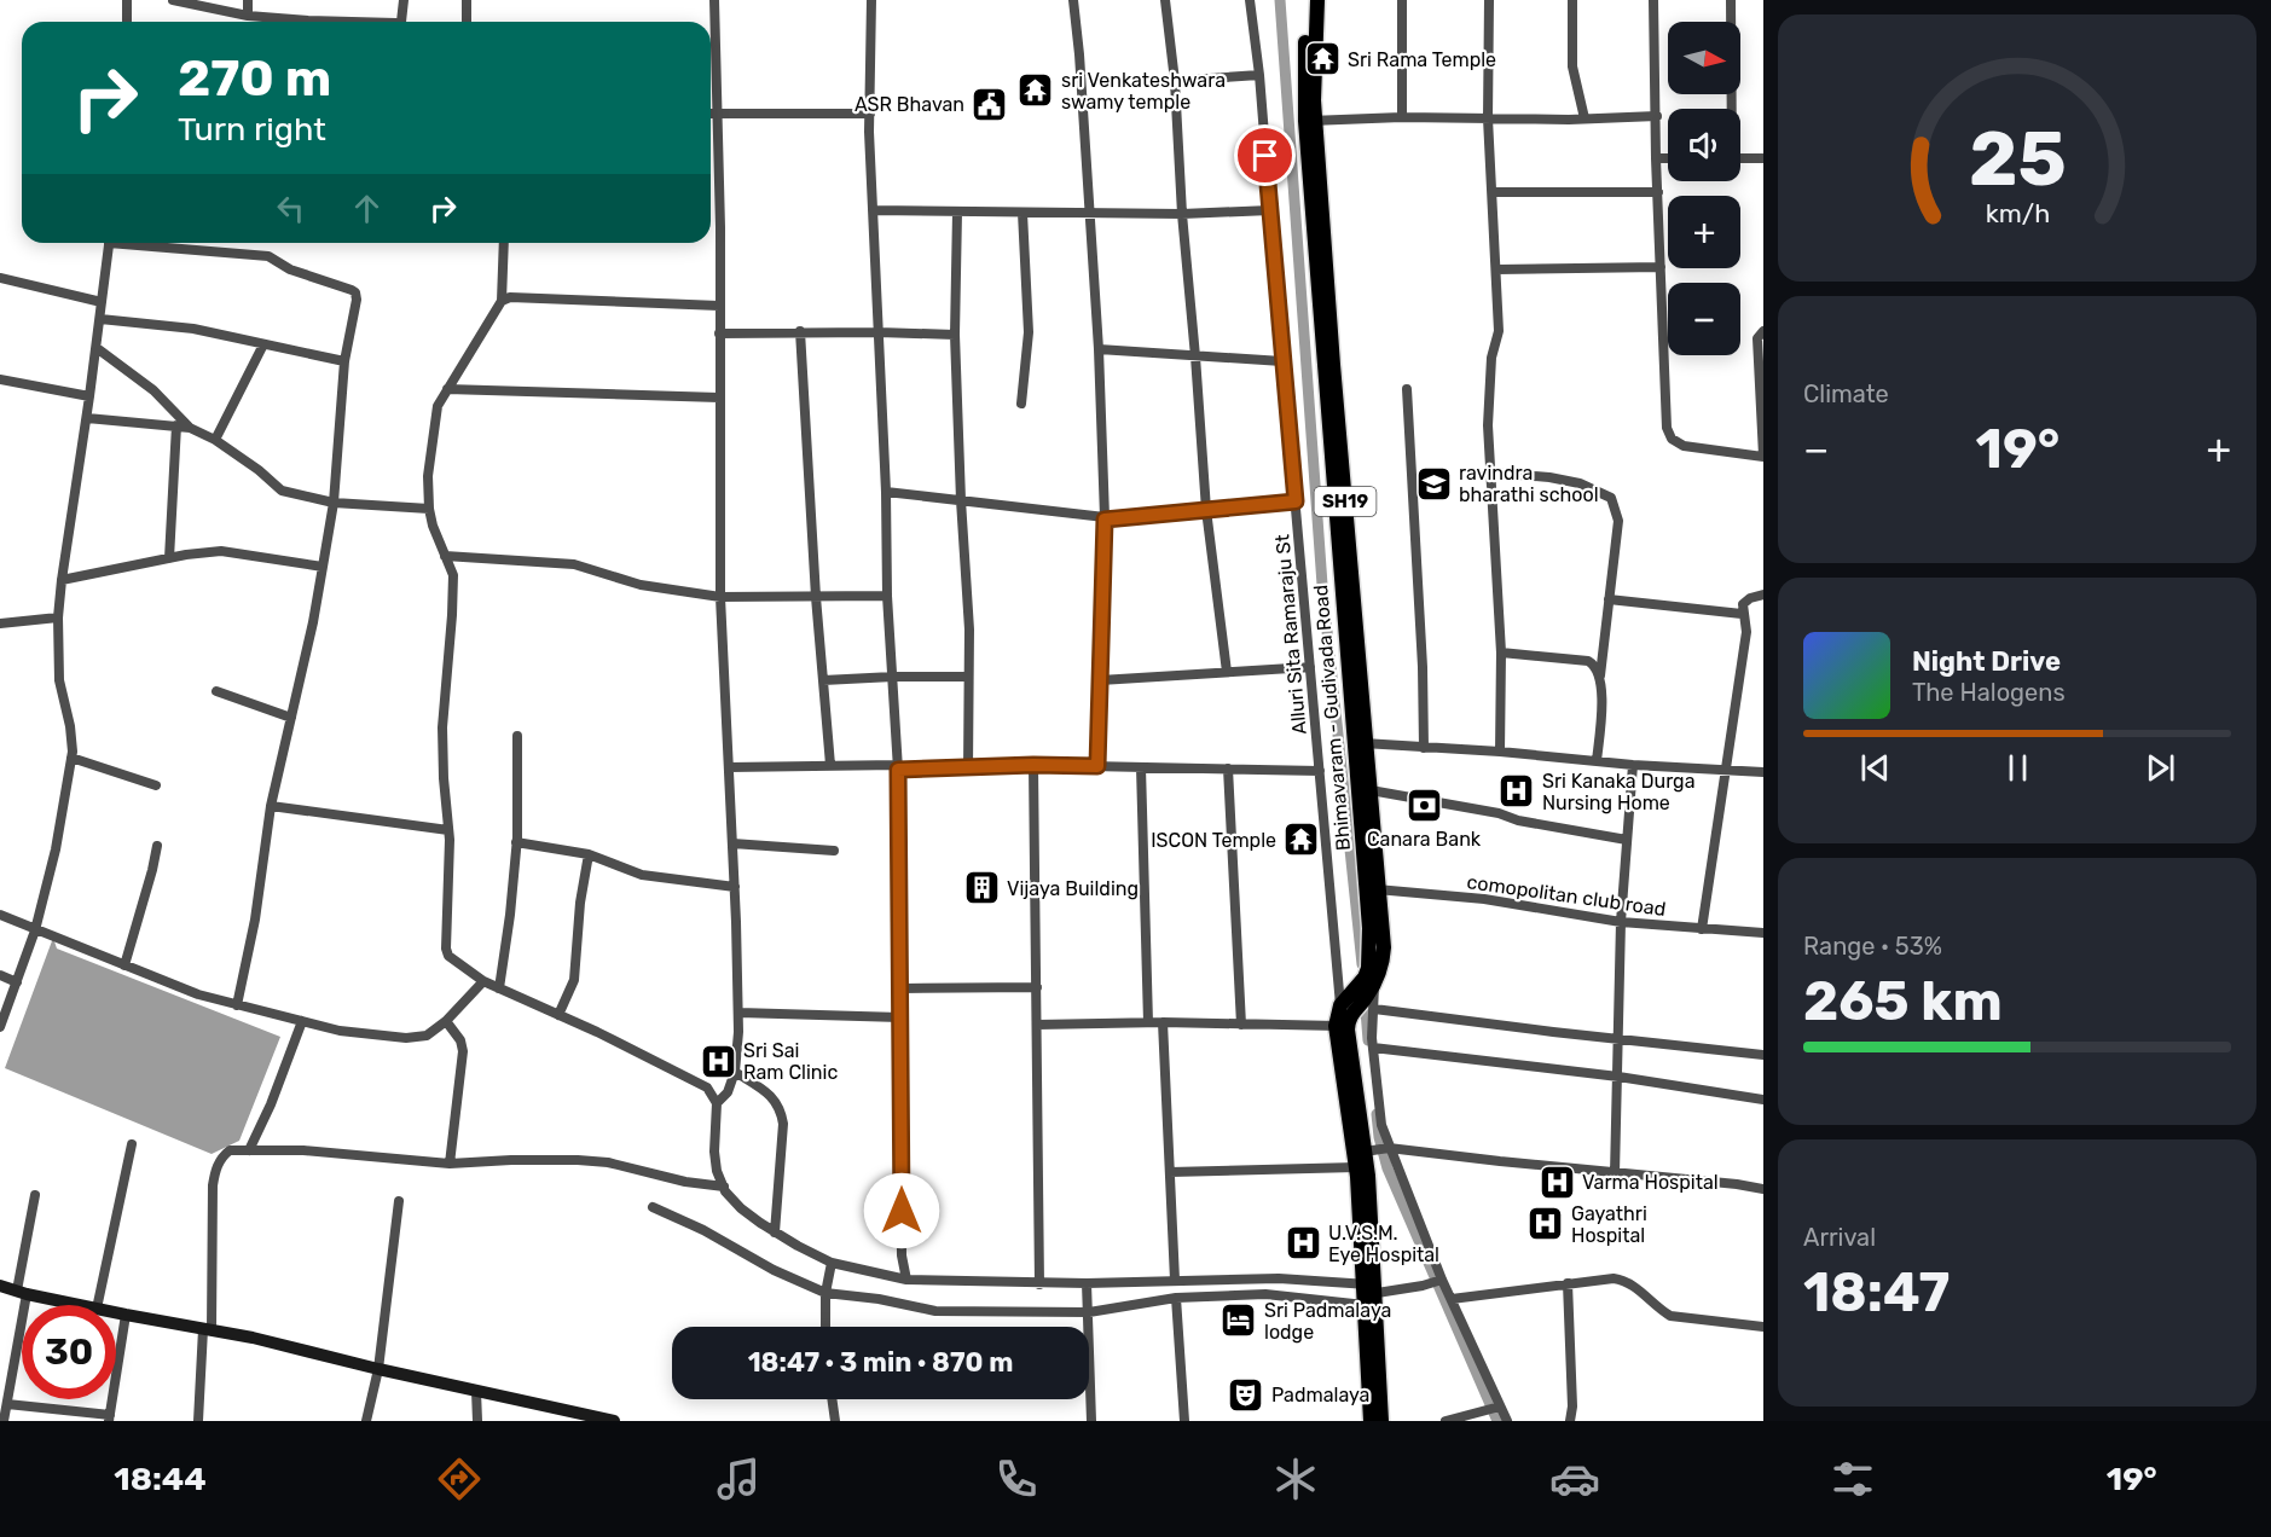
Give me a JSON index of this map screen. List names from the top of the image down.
{
  "streets": {
    "main road": ["SH19", "Bhimavaram - Gudivada Road"],
    "street": ["Alluri Sita Ramaraju St", "comopolitan club road"]
  },
  "crossings": [
    ["SH19", "Alluri Sita Ramaraju St"],
    ["SH19", "Bhimavaram - Gudivada Road"],
    ["Bhimavaram - Gudivada Road", "comopolitan club road"]
  ],
  "places": {
    "temple": ["Sri Rama Temple", "sri Venkateshwara swamy temple", "ISCON Temple"],
    "public building": ["ASR Bhavan"],
    "school or university": ["ravindra bharathi school"],
    "hospital": [
      "Sri Kanaka Durga Nursing Home",
      "Sri Sai Ram Clinic",
      "Varma Hospital",
      "Gayathri Hospital",
      "U.V.S.M. Eye Hospital"
    ],
    "bank": ["Canara Bank"],
    "building": ["Vijaya Building"],
    "hotel": ["Sri Padmalaya lodge"],
    "theatre": ["Padmalaya"]
  },
  "north": "right",
  "page": {
    "map_buttons": ["+", "−"],
    "turn": ["270 m", "Turn right"],
    "tile": [
      "Climate",
      ["Range · 53%", "265 km"],
      ["Arrival", "18:47"]
    ],
    "heat": ["−", "19°", "+"],
    "song": ["Night Drive", "The Halogens"],
    "limit": "30",
    "trip": "18:47 · 3 min · 870 m",
    "tabs": ["18:44", "19°"],
    "gauge": ["25", "km/h"]
  }
}
